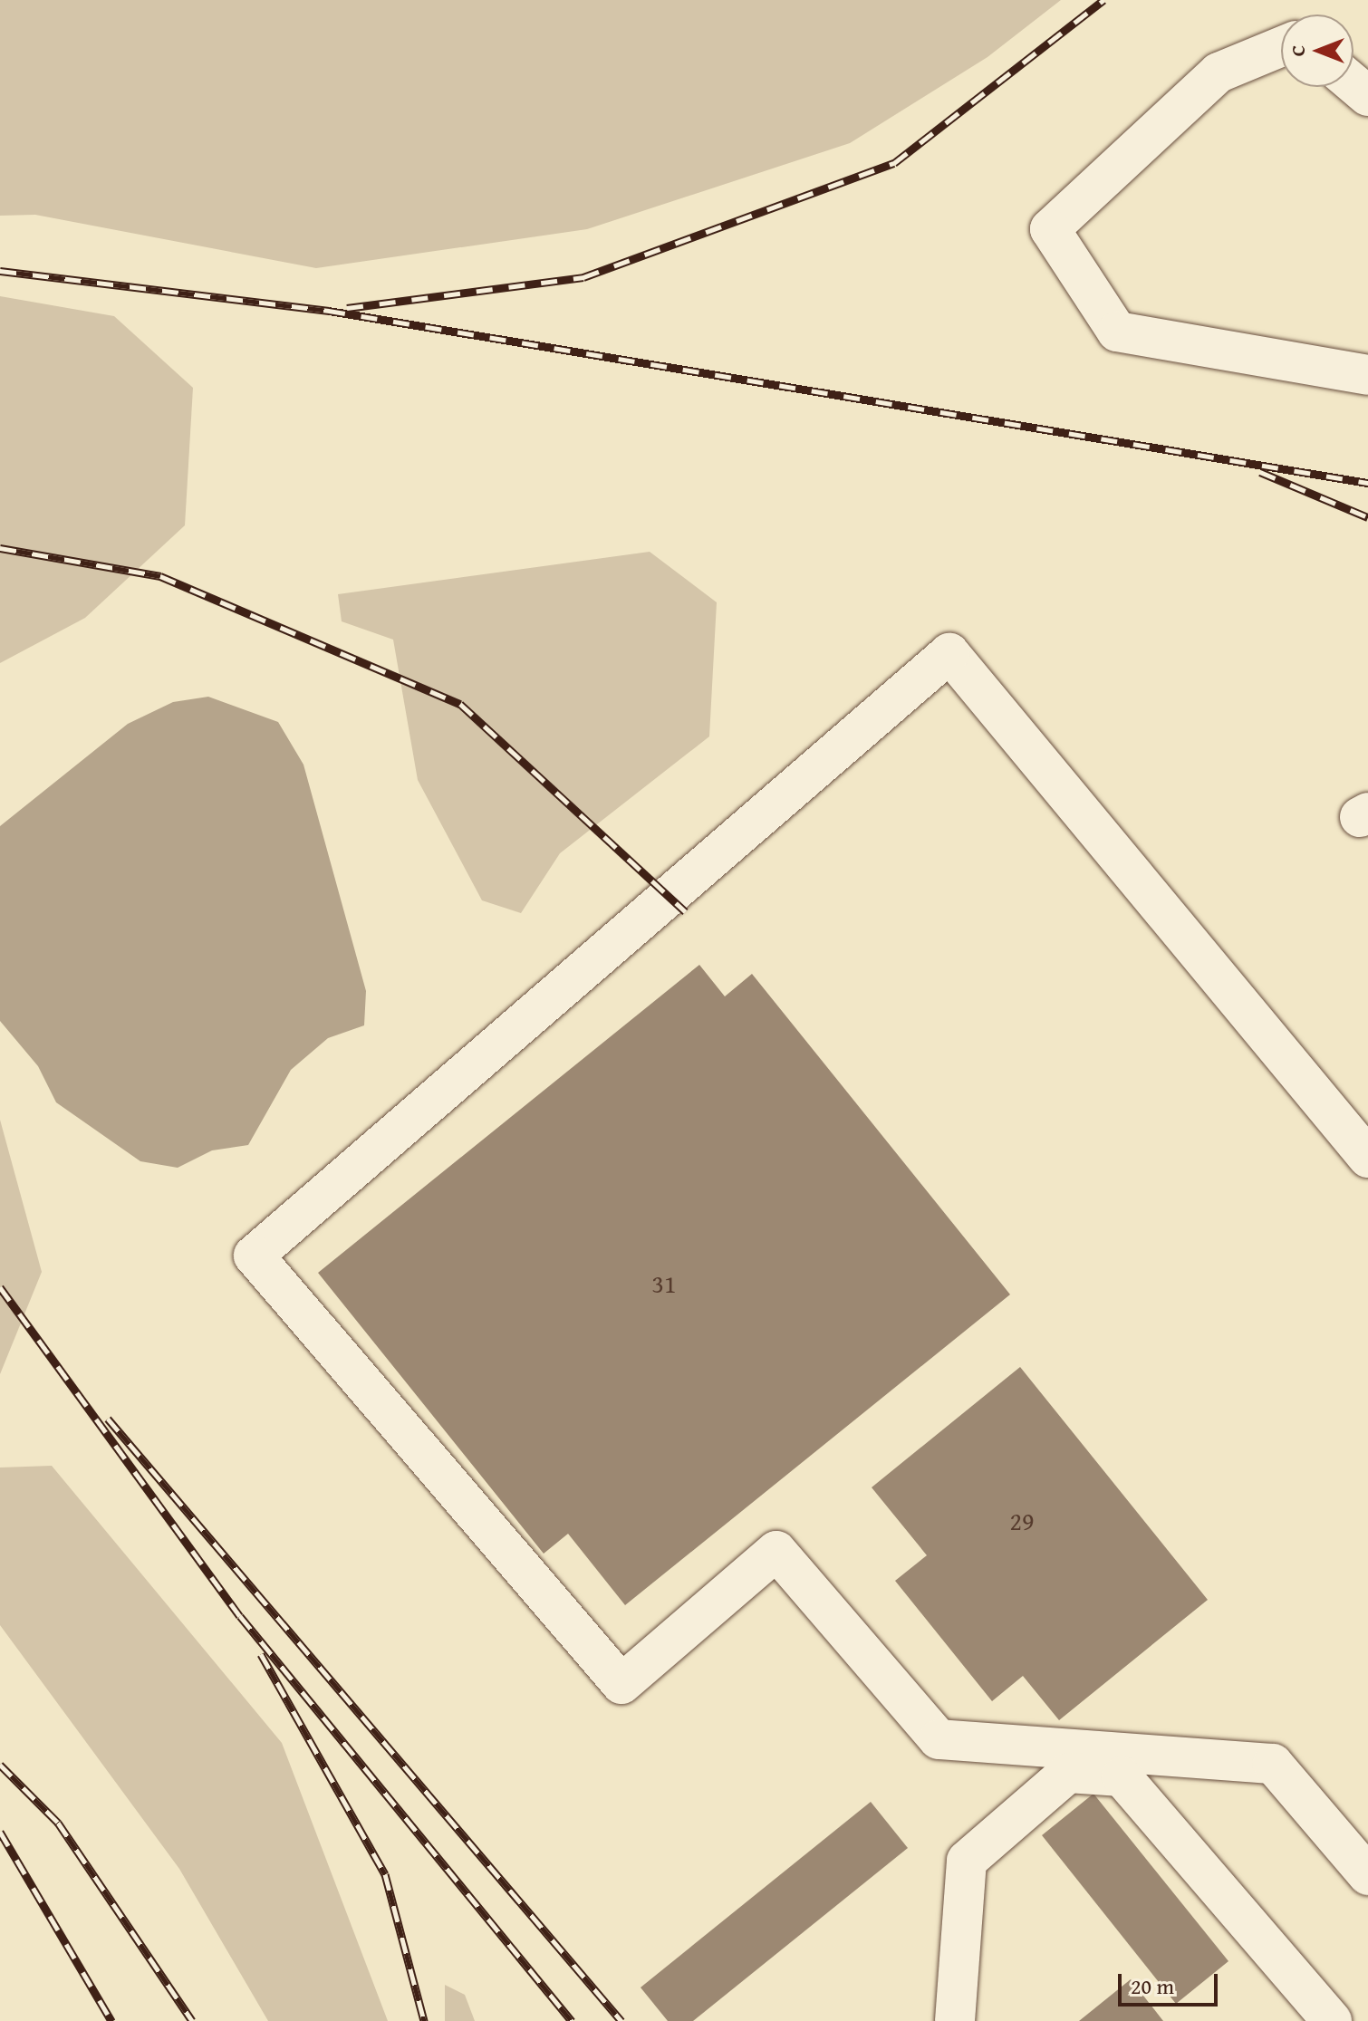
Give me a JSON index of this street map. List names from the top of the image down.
{
  "house_numbers": ["31", "29"],
  "scale_bar": "20 m",
  "north": "left"
}
